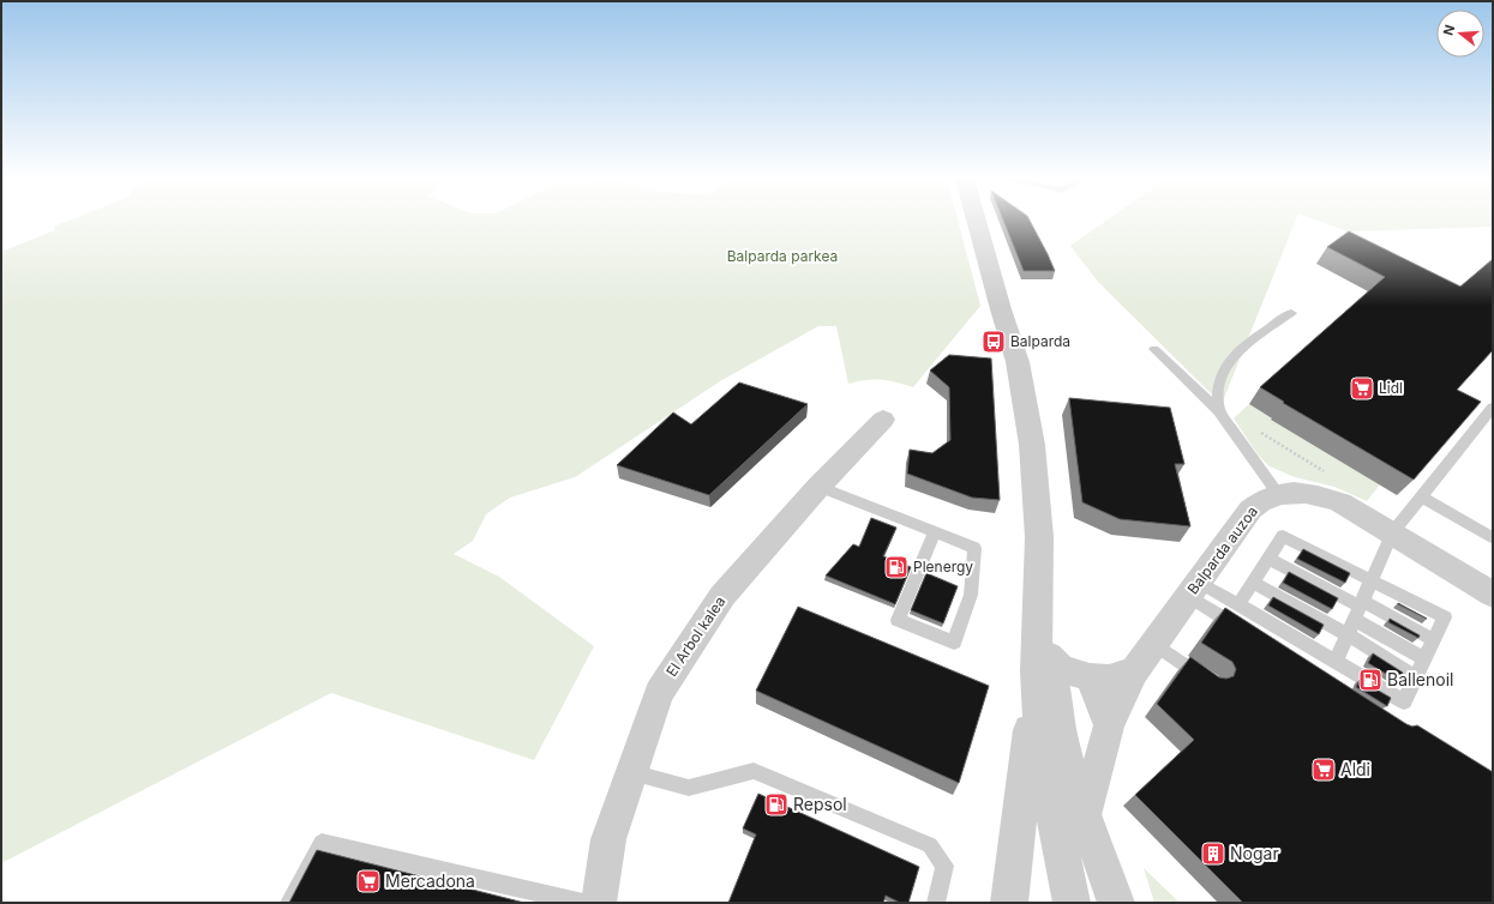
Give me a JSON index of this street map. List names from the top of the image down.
{
  "streets": {
    "street": ["Balparda auzoa", "El Arbol kalea"]
  },
  "parks": ["Balparda parkea"],
  "places": {
    "bus stop": ["Balparda"],
    "supermarket": ["Lidl", "Aldi", "Mercadona"],
    "fuel station": ["Plenergy", "Ballenoil", "Repsol"],
    "building": ["Nogar"]
  },
  "north": "left"
}
